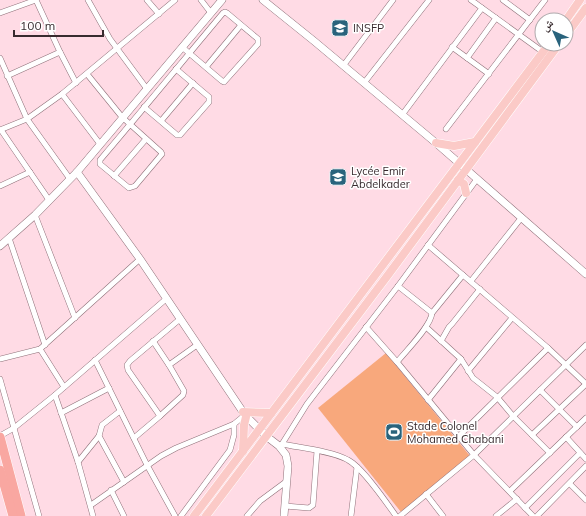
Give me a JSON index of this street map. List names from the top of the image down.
{
  "places": {
    "school or university": ["INSFP", "Lycée Emir Abdelkader"],
    "sports": ["Stade Colonel Mohamed Chabani"]
  },
  "scale_bar": "100 m",
  "north": "top left"
}
